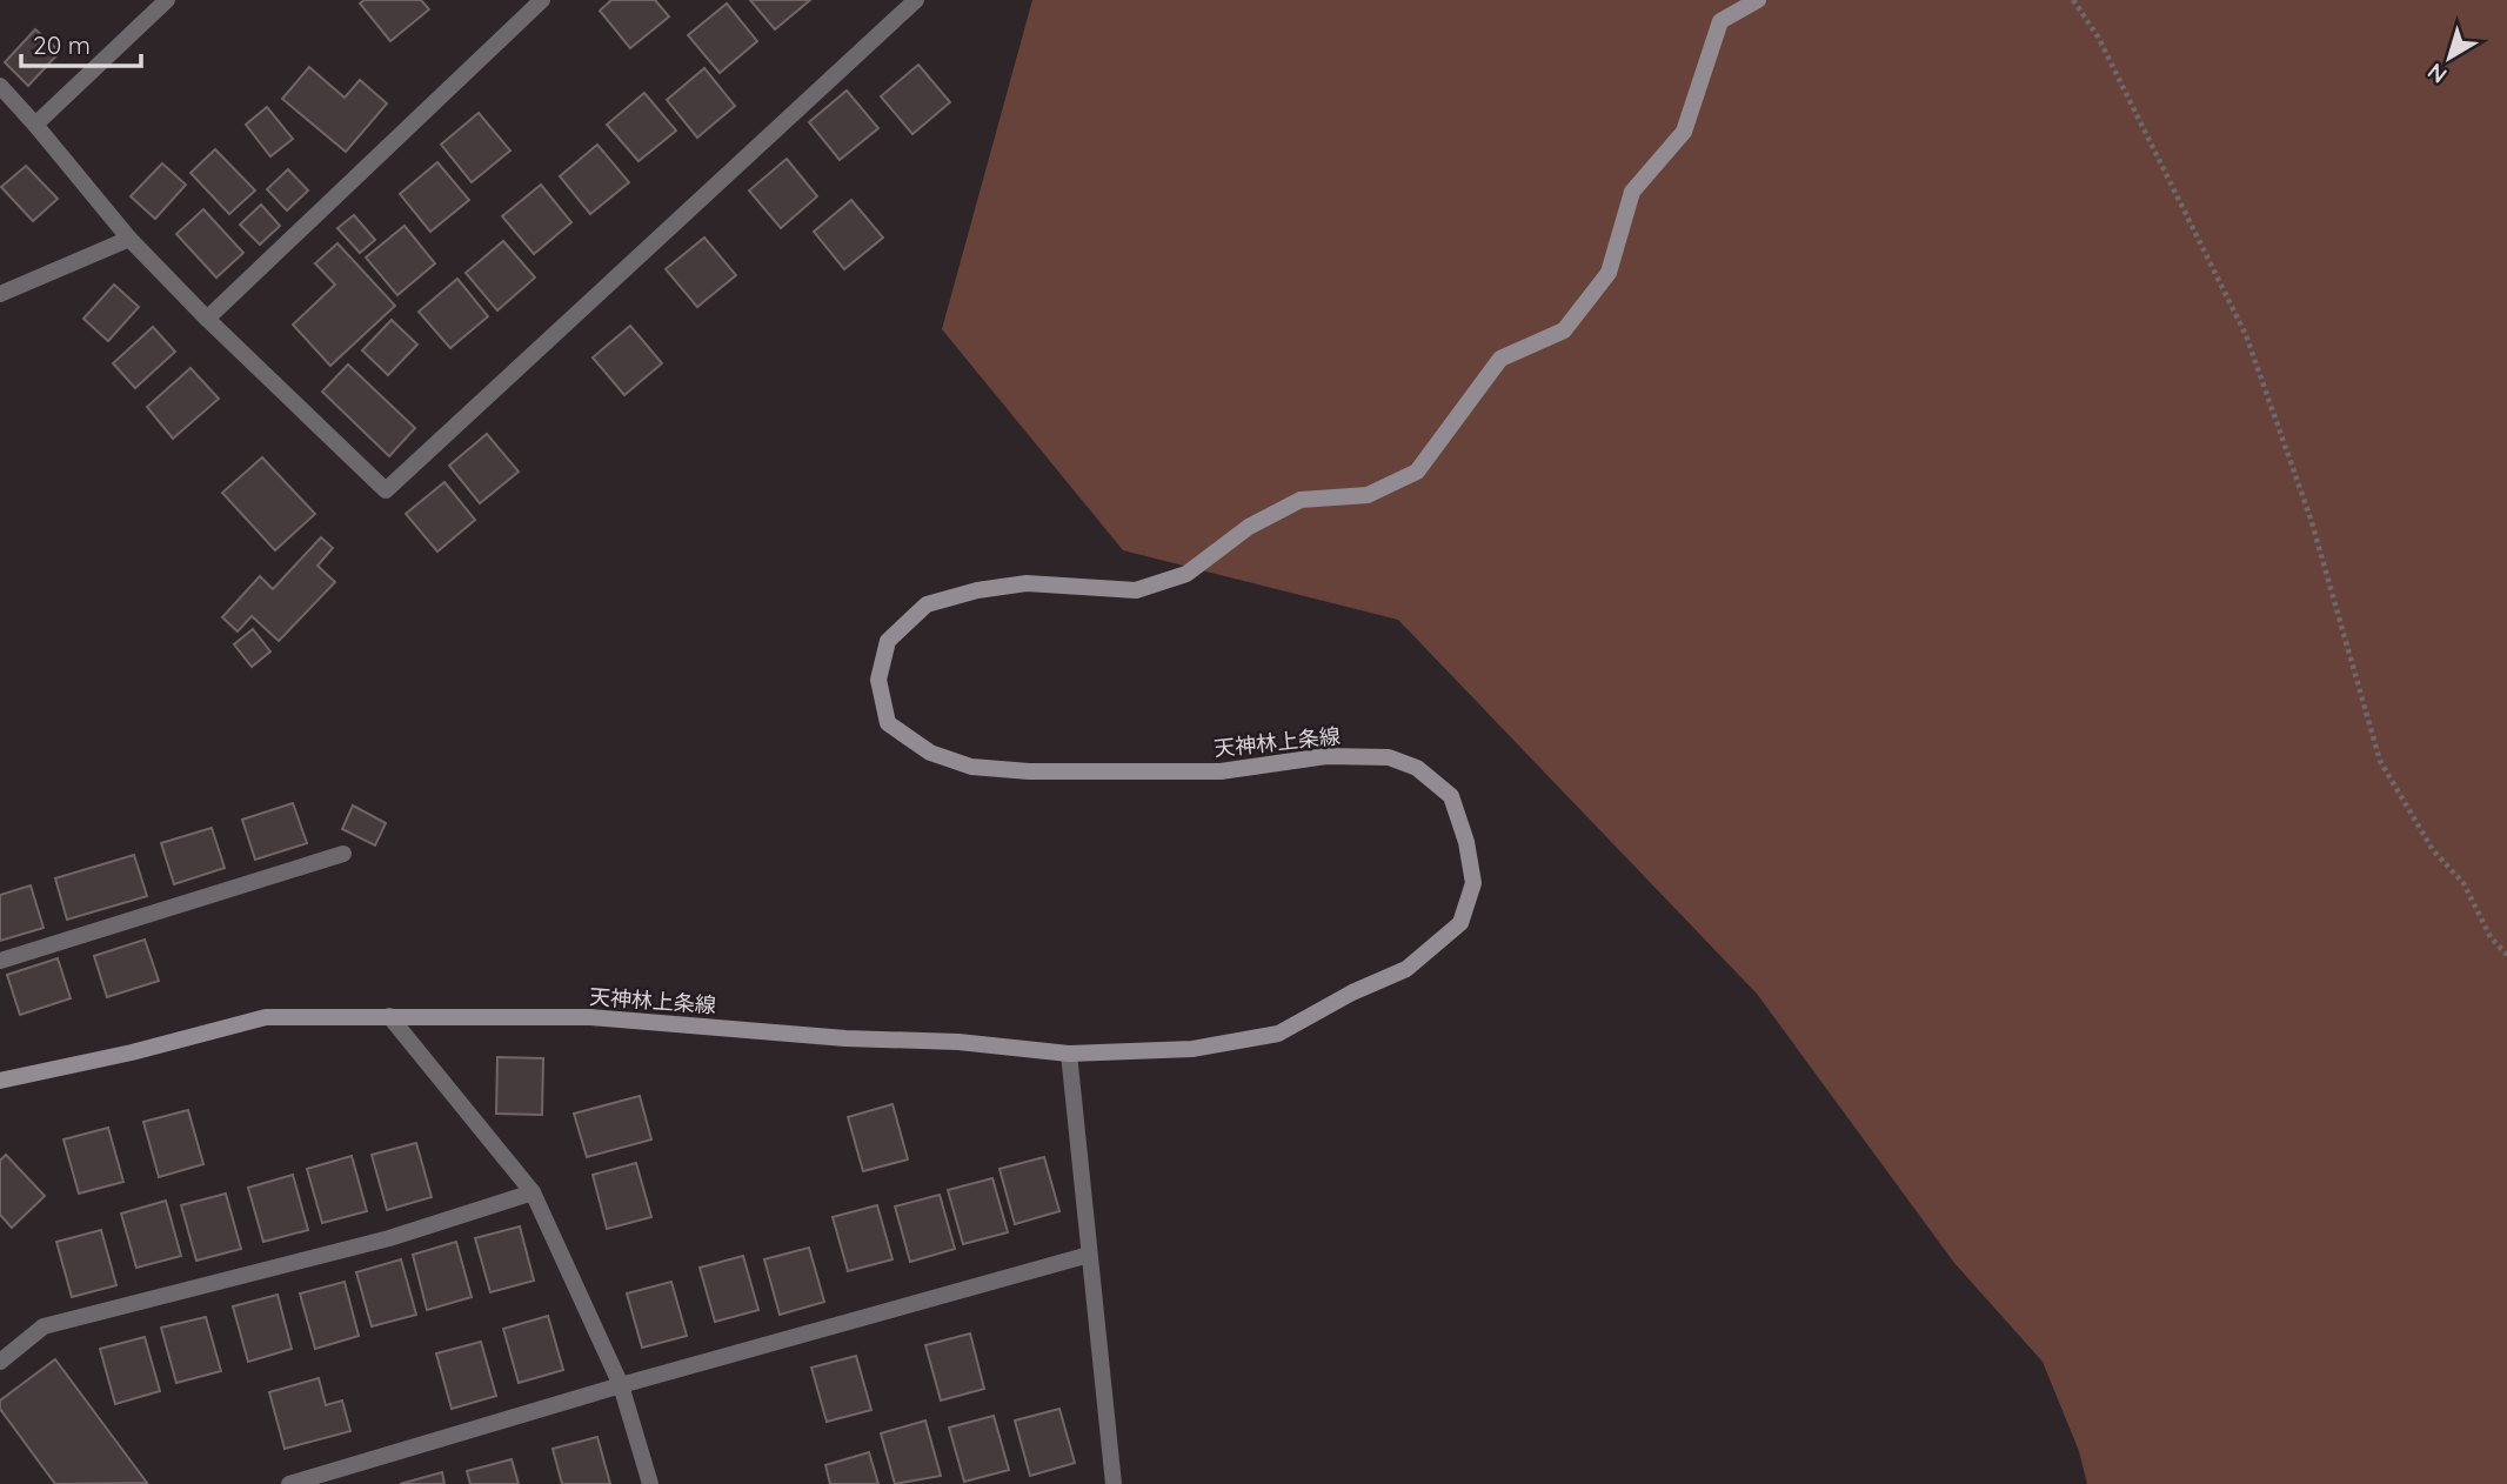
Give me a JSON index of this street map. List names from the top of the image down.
{
  "streets": {
    "main road": ["天神林上条線"]
  },
  "scale_bar": "20 m",
  "north": "bottom left"
}
